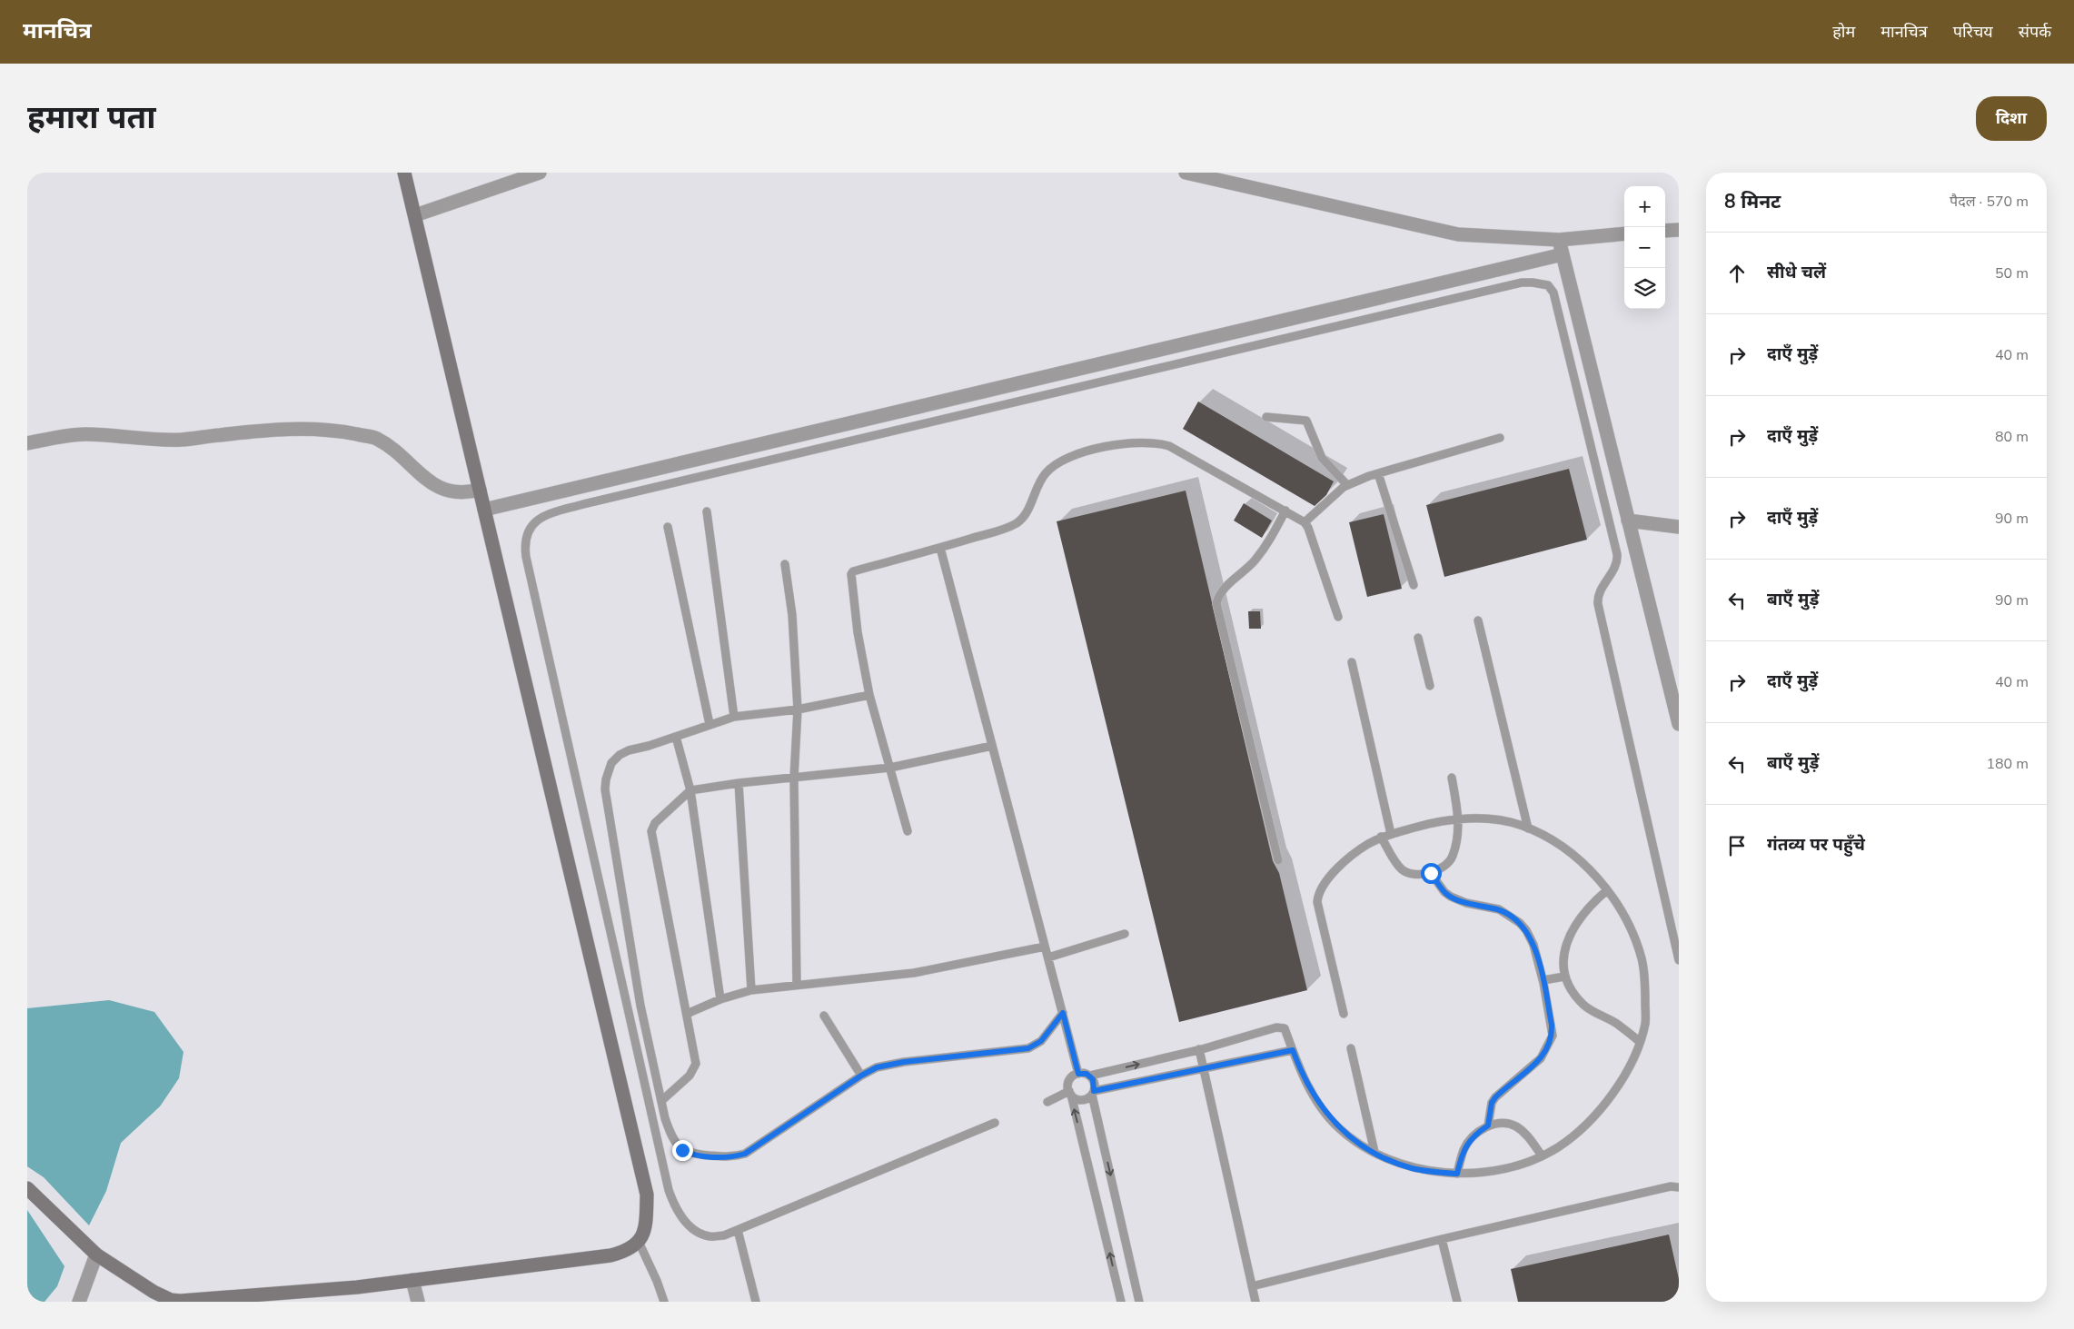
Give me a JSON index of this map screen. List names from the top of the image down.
{
  "page": {
    "header": "मानचित्र",
    "nav": [
      "होम",
      "मानचित्र",
      "परिचय",
      "संपर्क"
    ],
    "title": "हमारा पता",
    "buttons": "दिशा",
    "heading": ["8 मिनट", "पैदल · 570 m"],
    "map_buttons": ["+", "−"],
    "list": [
      ["सीधे चलें", "50 m"],
      ["दाएँ मुड़ें", "40 m"],
      ["दाएँ मुड़ें", "80 m"],
      ["दाएँ मुड़ें", "90 m"],
      ["बाएँ मुड़ें", "90 m"],
      ["दाएँ मुड़ें", "40 m"],
      ["बाएँ मुड़ें", "180 m"],
      "गंतव्य पर पहुँचे"
    ]
  }
}
